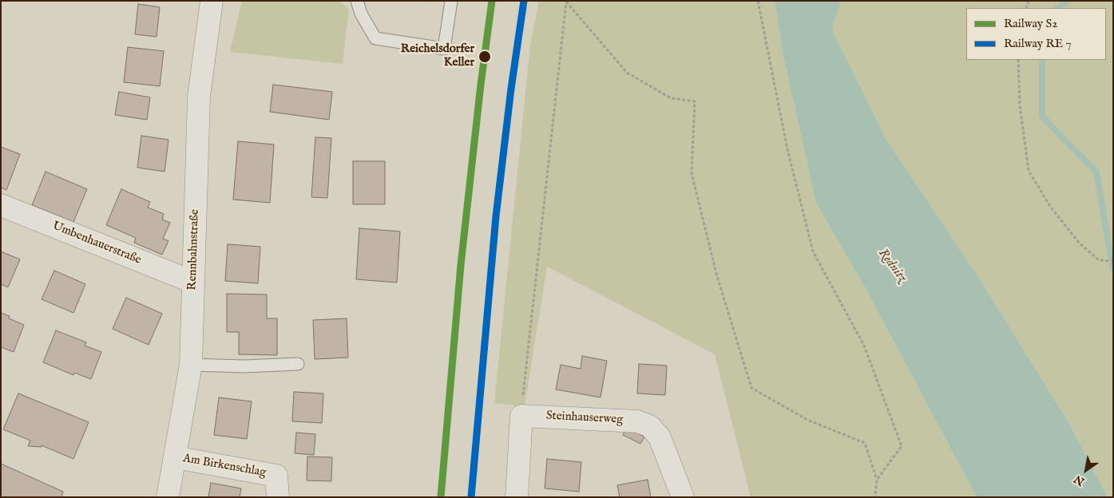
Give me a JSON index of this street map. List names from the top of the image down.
{
  "streets": {
    "street": [
      "Umbenhauerstraße",
      "Rennbahnstraße",
      "Steinhauserweg",
      "Am Birkenschlag"
    ]
  },
  "crossings": [
    ["Umbenhauerstraße", "Rennbahnstraße"],
    ["Rennbahnstraße", "Am Birkenschlag"]
  ],
  "water": ["Rednitz"],
  "places": ["Reichelsdorfer Keller"],
  "lines": ["rail line S2"],
  "legend": ["Railway S2", "Railway RE 7"],
  "north": "bottom left"
}
